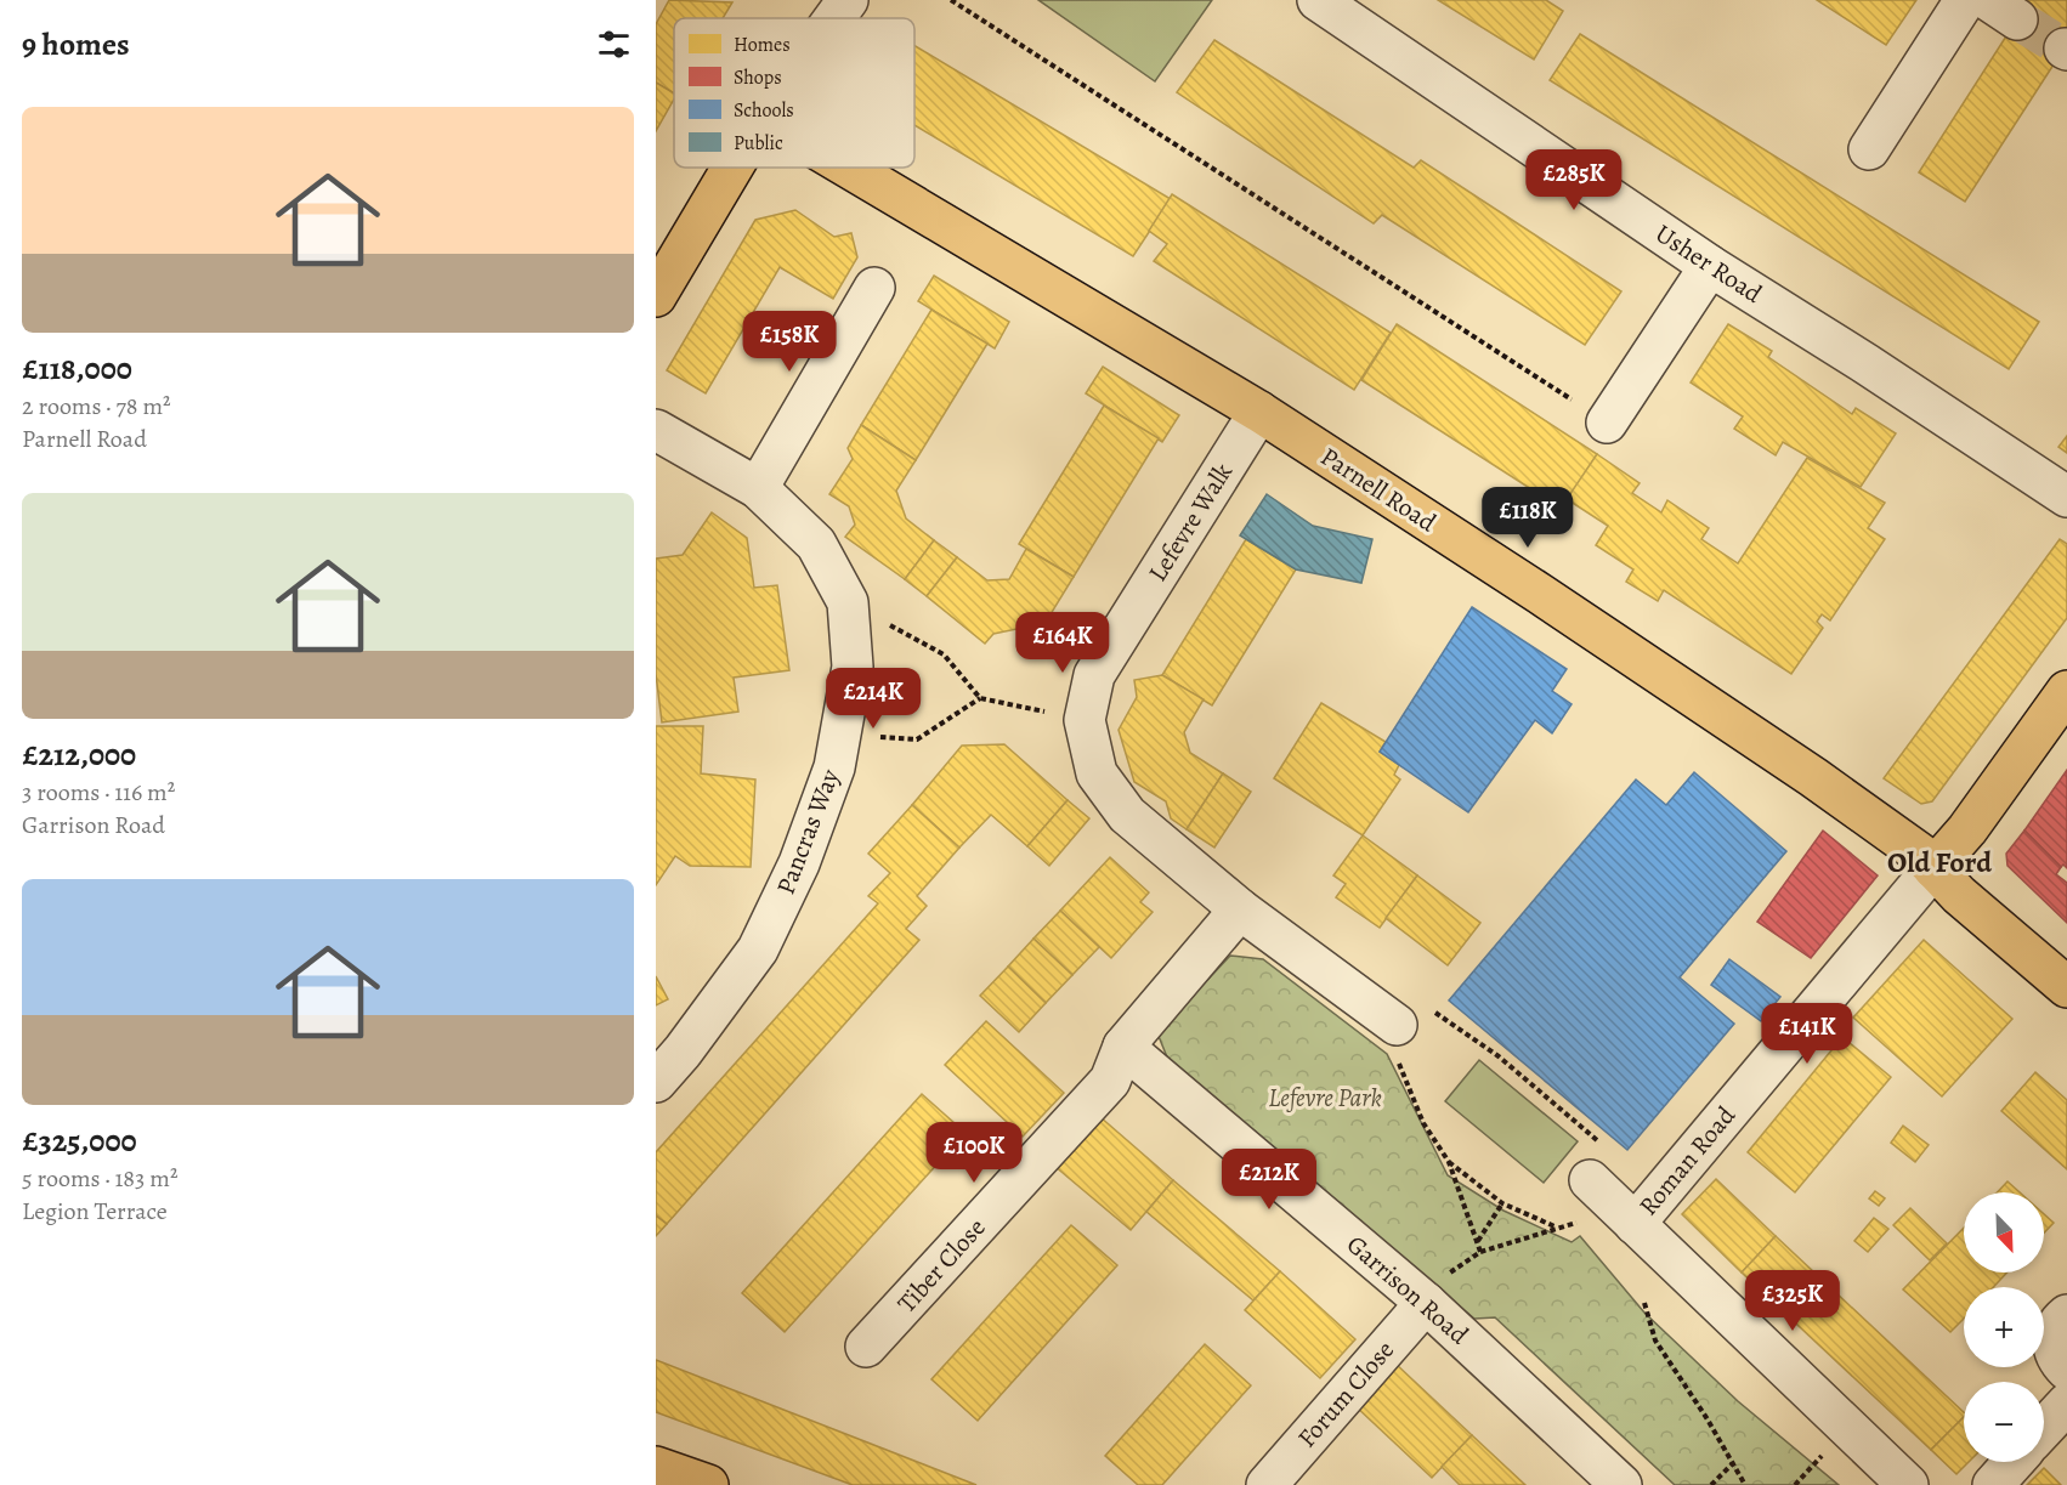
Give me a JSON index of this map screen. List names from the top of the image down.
{
  "streets": {
    "main road": ["Parnell Road", "Roman Road"],
    "street": [
      "Usher Road",
      "Lefevre Walk",
      "Pancras Way",
      "Tiber Close",
      "Garrison Road",
      "Forum Close"
    ]
  },
  "crossings": [
    ["Parnell Road", "Lefevre Walk"],
    ["Parnell Road", "Roman Road"],
    ["Tiber Close", "Garrison Road"],
    ["Garrison Road", "Forum Close"]
  ],
  "districts": ["Old Ford"],
  "parks": ["Lefevre Park"],
  "legend": [
    "Homes",
    "Shops",
    "Schools",
    "Public"
  ],
  "north": "bottom right",
  "page": {
    "heading": "9 homes",
    "list": [
      {
        "name": "£118,000",
        "note": "2 rooms · 78 m² · Parnell Road"
      },
      {
        "name": "£212,000",
        "note": "3 rooms · 116 m² · Garrison Road"
      },
      {
        "name": "£325,000",
        "note": "5 rooms · 183 m² · Legion Terrace"
      }
    ],
    "price": [
      "£285K",
      "£158K",
      "£118K",
      "£164K",
      "£214K",
      "£141K",
      "£100K",
      "£212K",
      "£325K"
    ],
    "map_buttons": ["+", "−"]
  }
}
